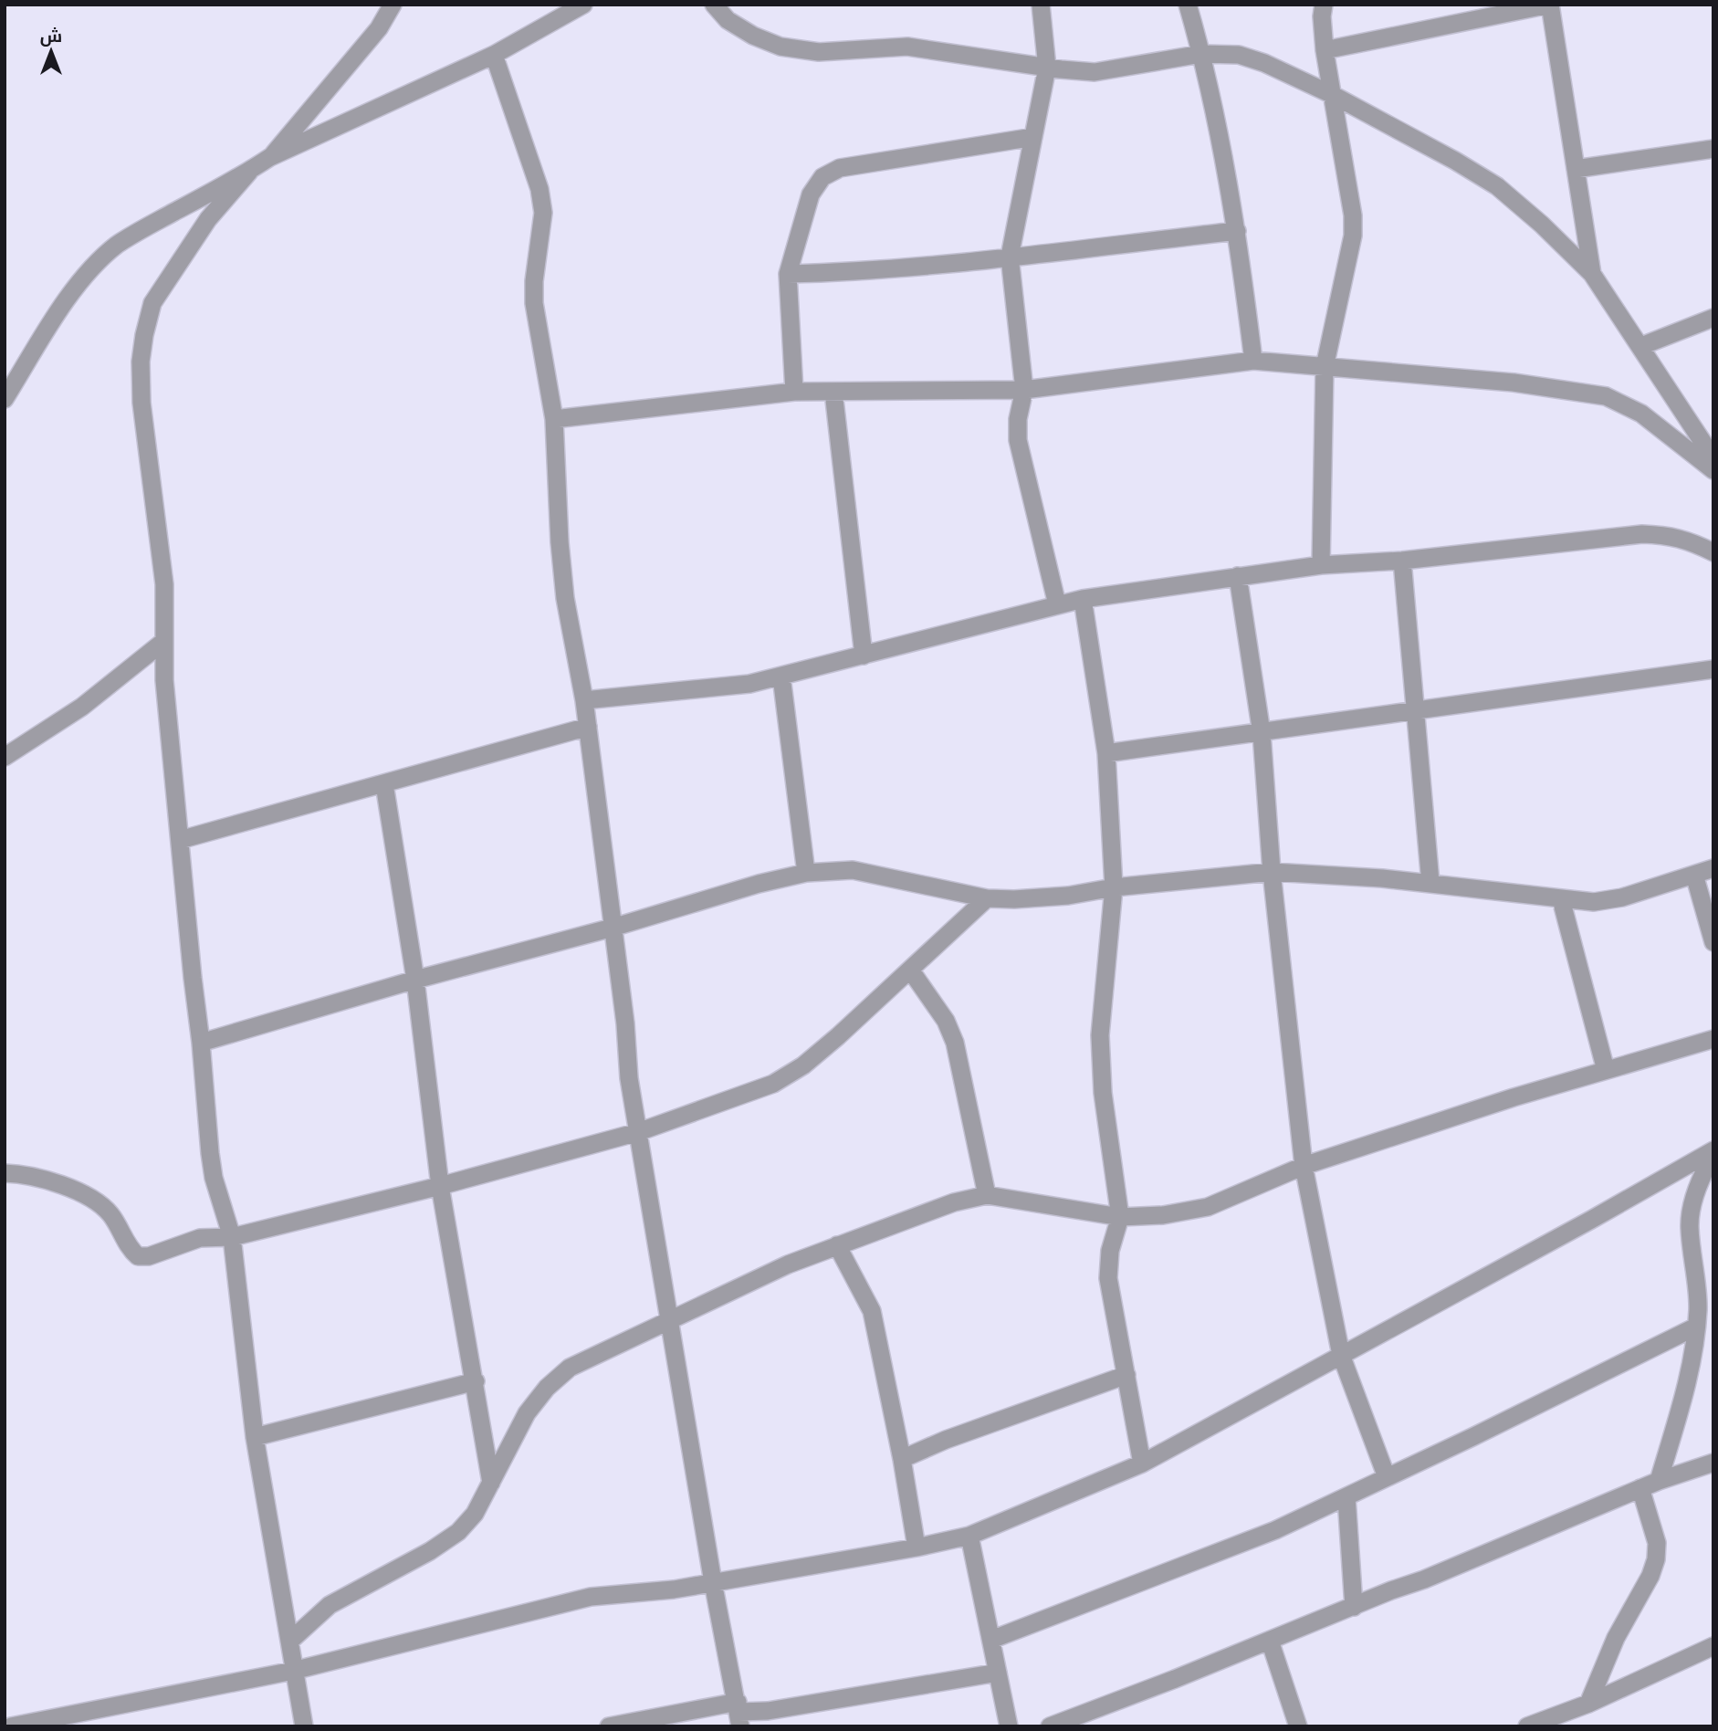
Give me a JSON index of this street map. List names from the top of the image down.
{
  "north": "top"
}
